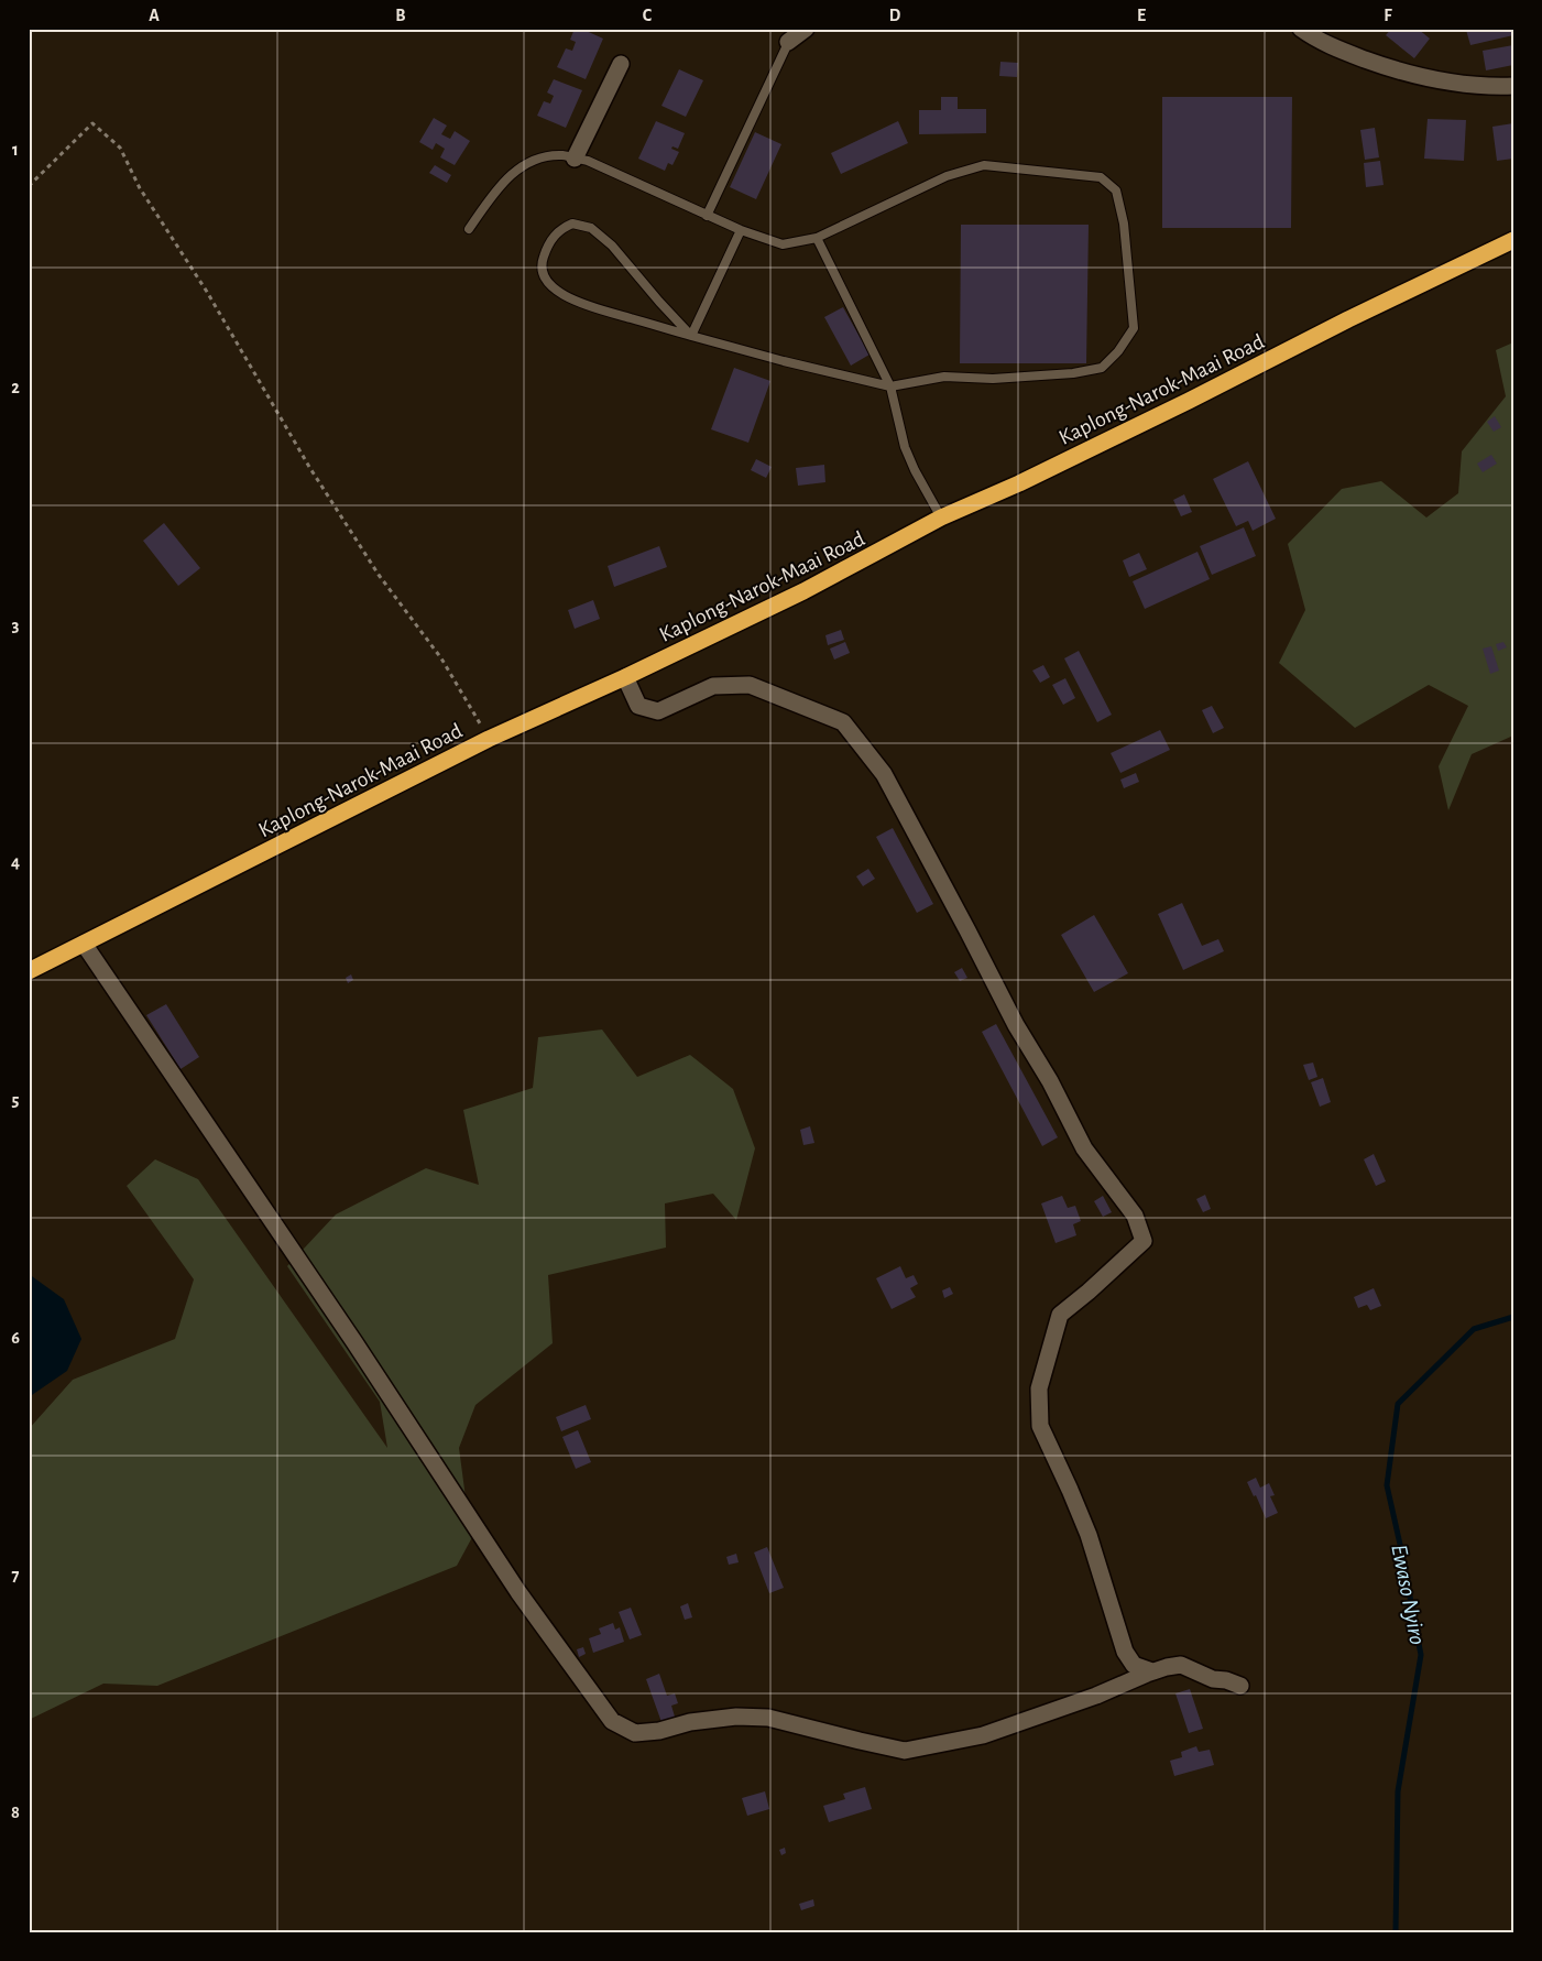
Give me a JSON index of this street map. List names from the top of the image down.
{
  "streets": {
    "highway": ["Kaplong-Narok-Maai Road"]
  },
  "water": ["Ewaso Nyiro"],
  "grid": {
    "columns": [
      "A",
      "B",
      "C",
      "D",
      "E",
      "F"
    ],
    "rows": [
      "1",
      "2",
      "3",
      "4",
      "5",
      "6",
      "7",
      "8"
    ]
  }
}
